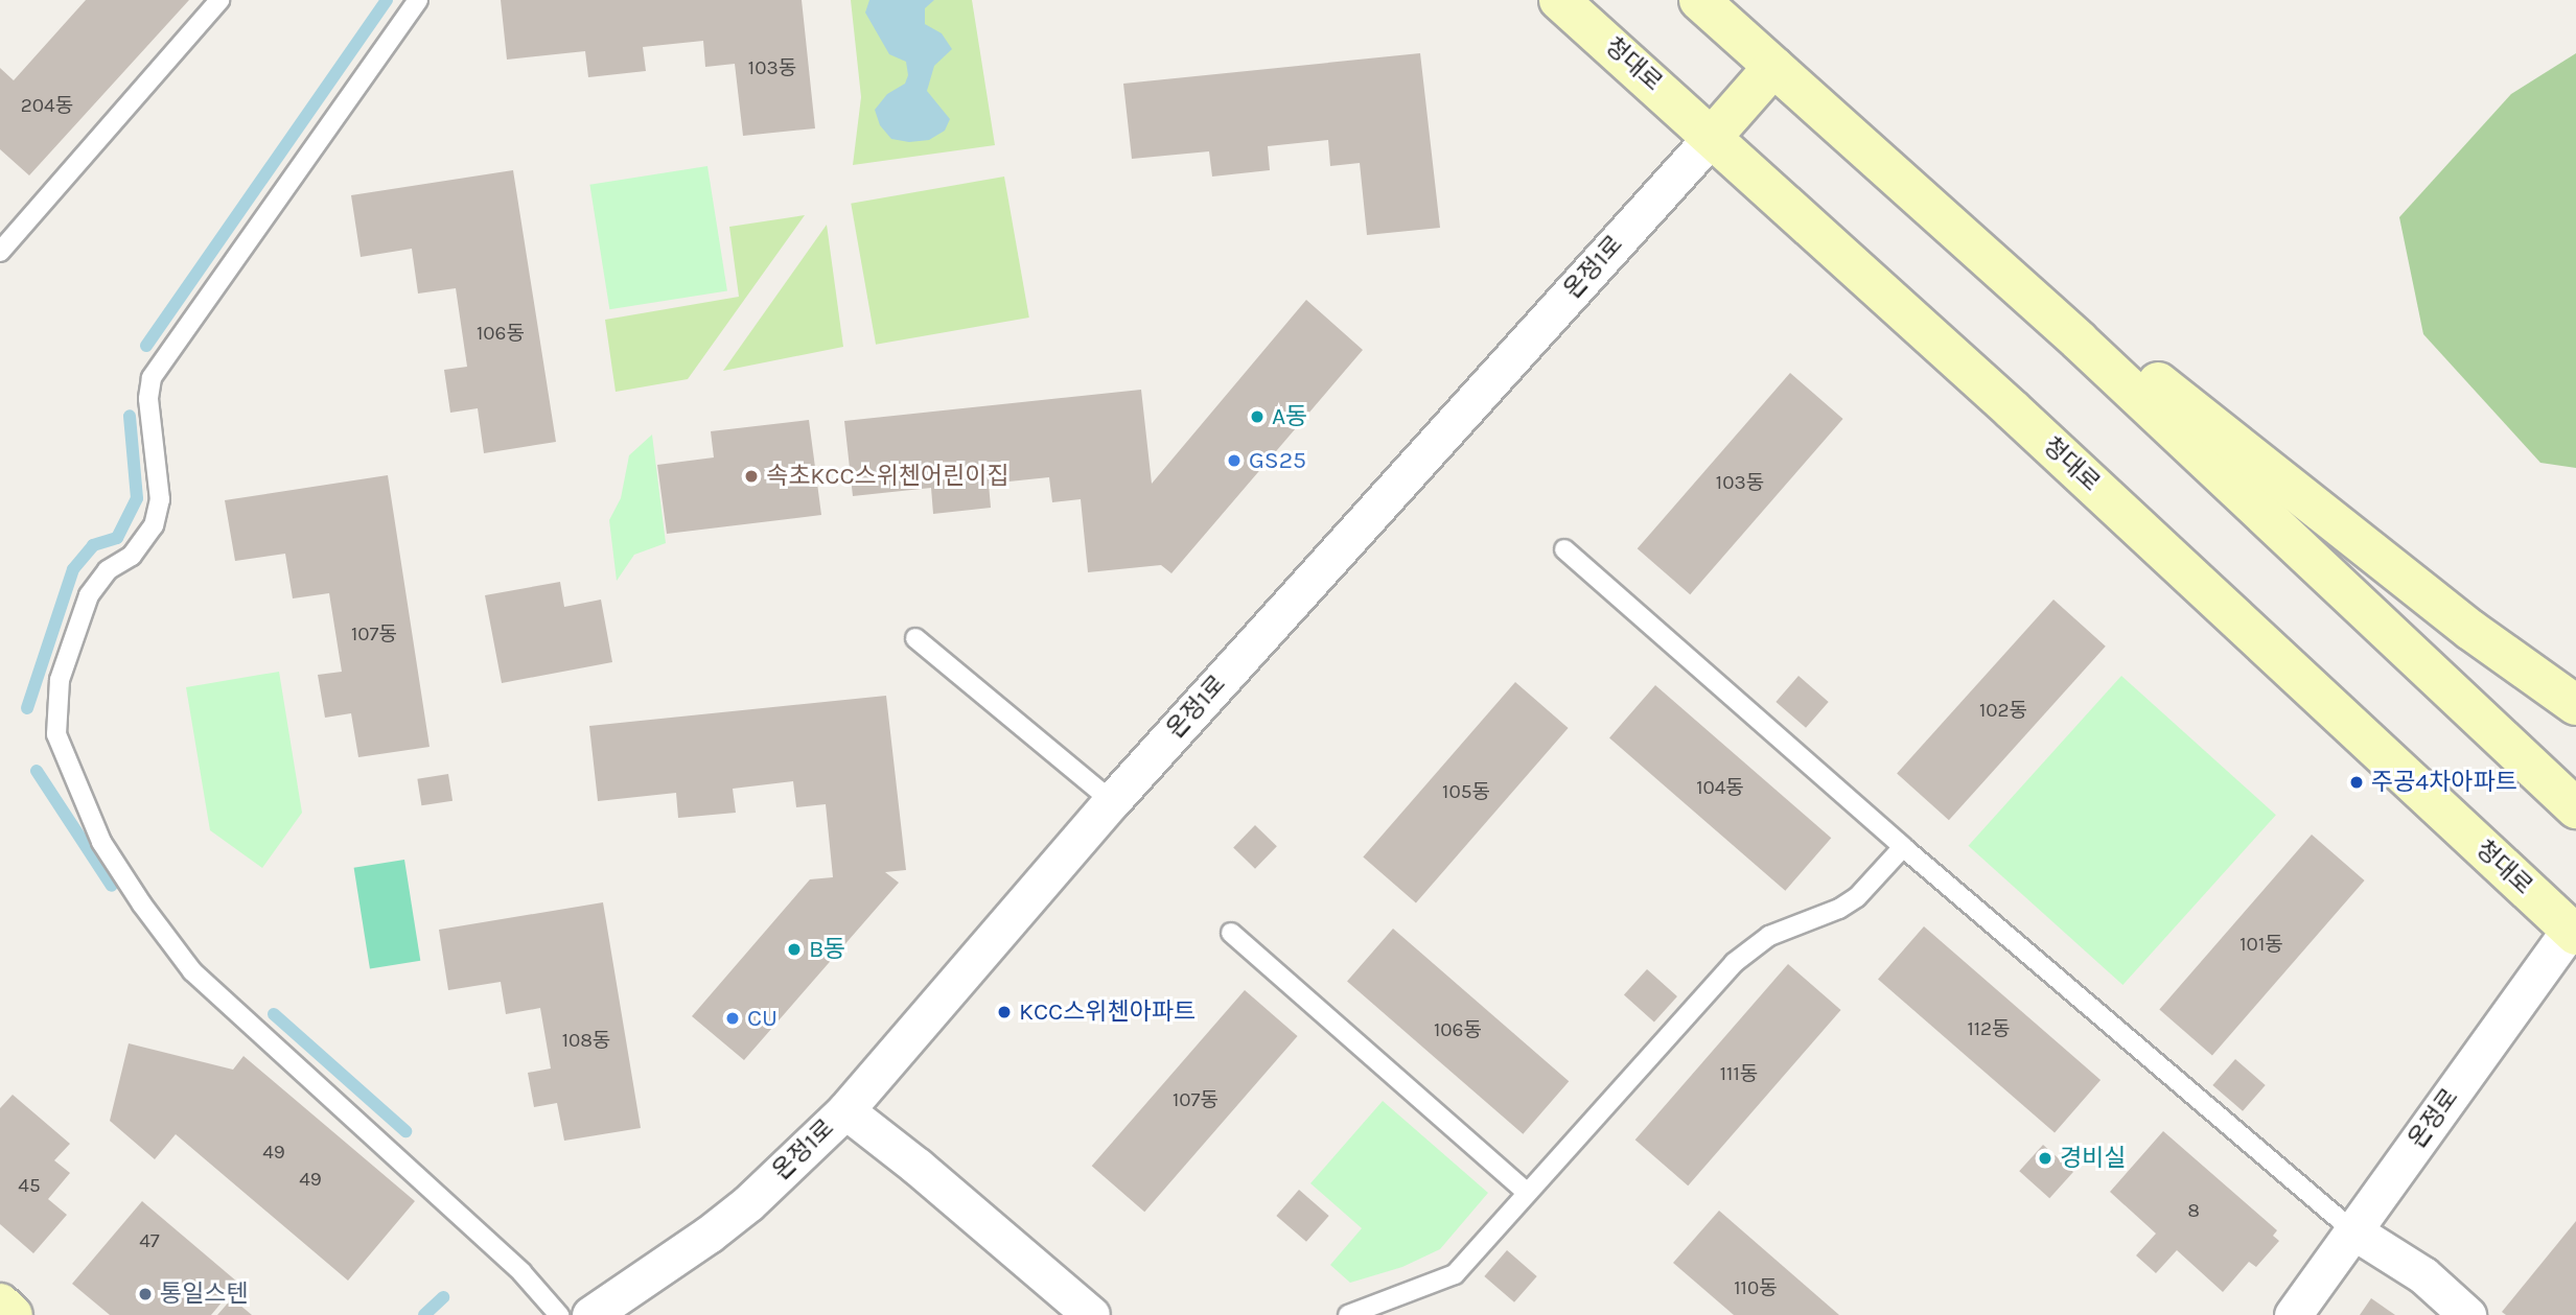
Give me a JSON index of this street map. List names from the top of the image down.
{
  "streets": {
    "street": ["청대로", "온정1로", "온정로"]
  },
  "crossings": [
    ["청대로", "온정1로"],
    ["청대로", "온정로"]
  ],
  "places": [
    "A동",
    "GS25",
    "속초KCC스위첸어린이집",
    "주공4차아파트",
    "B동",
    "KCC스위첸아파트",
    "CU",
    "경비실",
    "통일스텐"
  ],
  "house_numbers": [
    "103동",
    "204동",
    "106동",
    "103동",
    "107동",
    "102동",
    "104동",
    "105동",
    "101동",
    "112동",
    "106동",
    "108동",
    "111동",
    "107동",
    "49",
    "49",
    "45",
    "8",
    "47",
    "110동"
  ]
}
